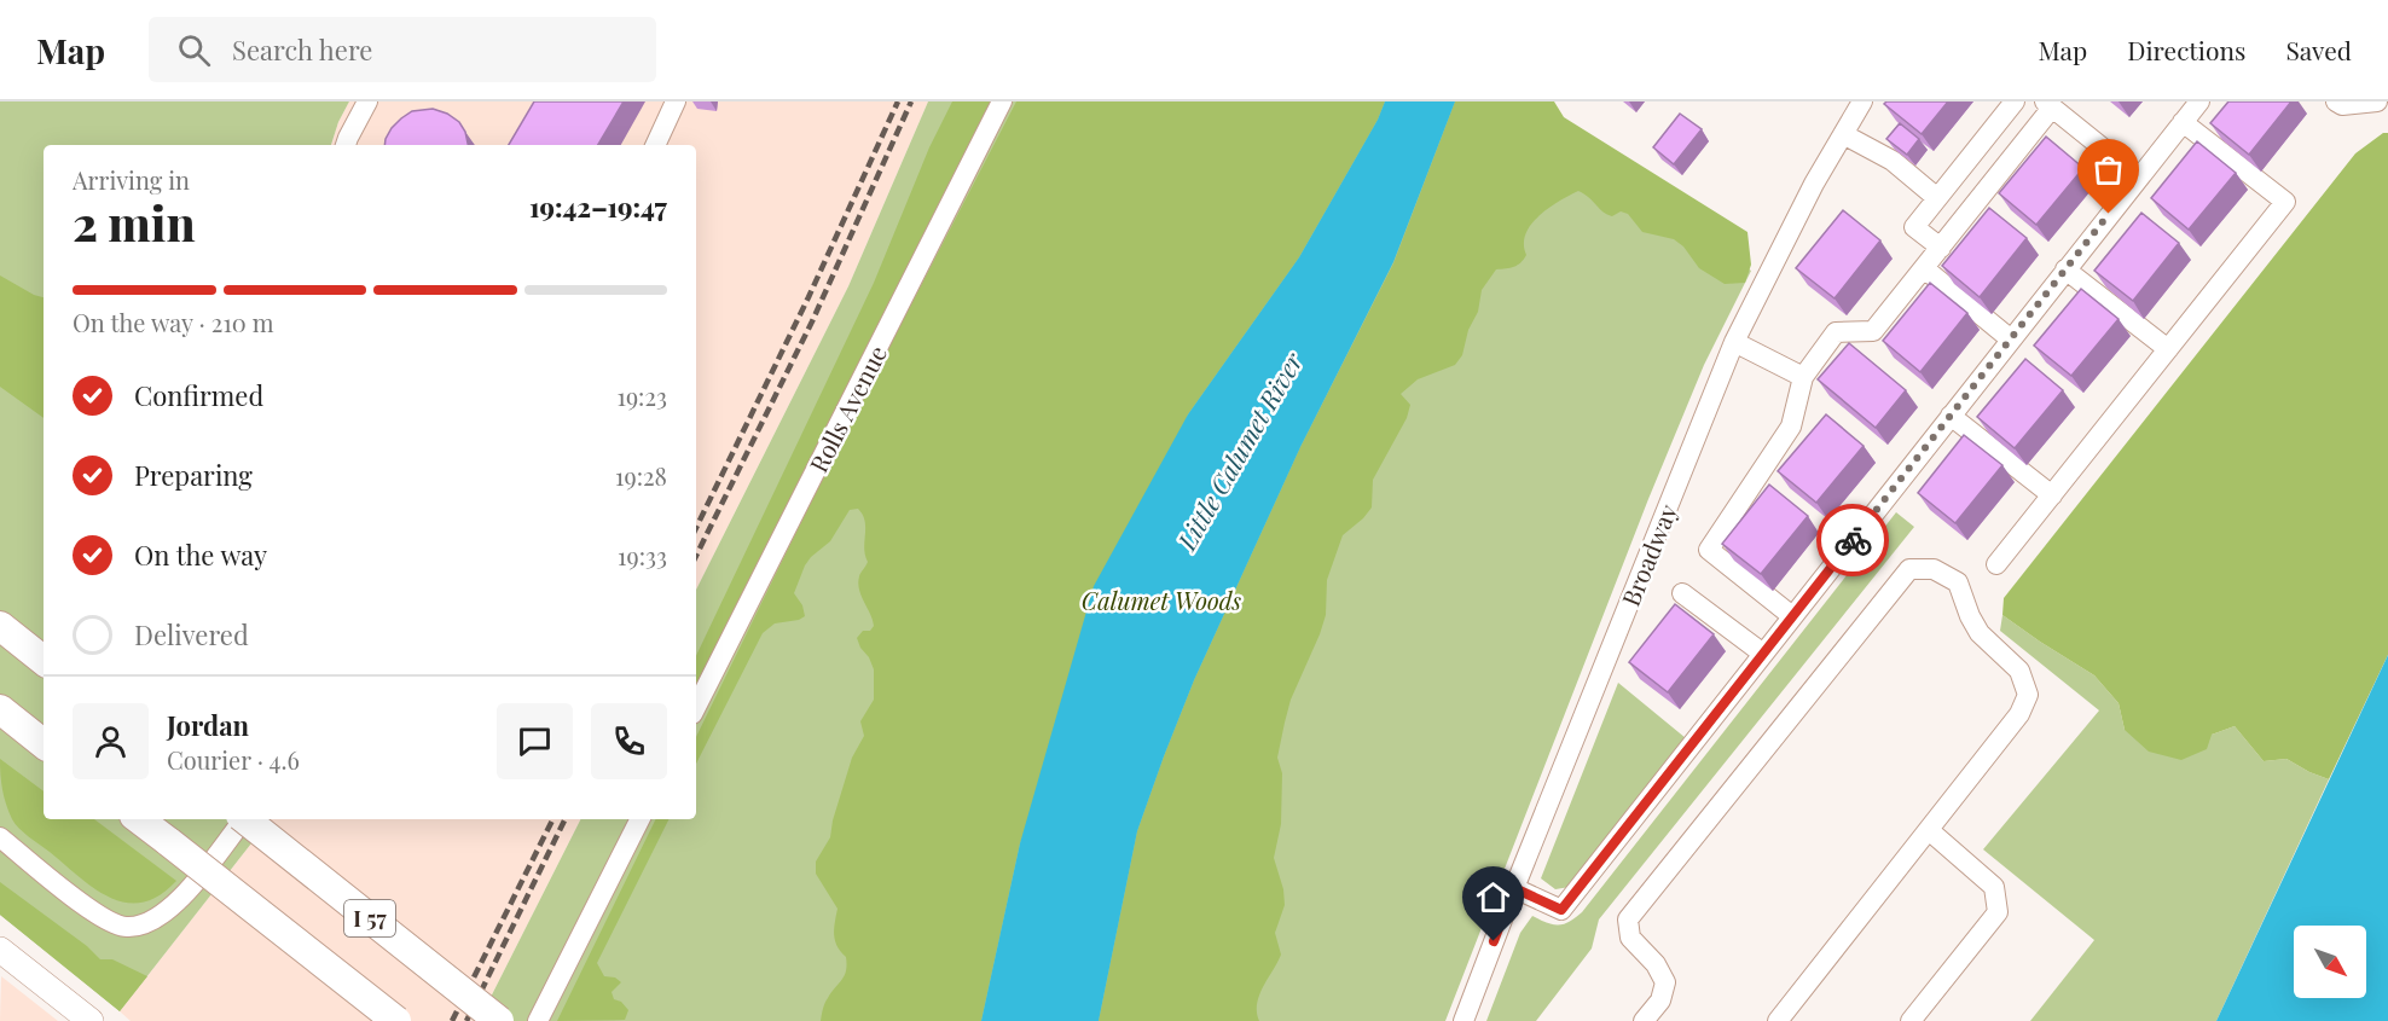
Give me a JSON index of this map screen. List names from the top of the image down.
{
  "streets": {
    "highway": ["I 57"],
    "street": ["Rolls Avenue", "Broadway"]
  },
  "water": ["Little Calumet River"],
  "parks": ["Calumet Woods"],
  "north": "bottom right",
  "page": {
    "header": "Map",
    "search": "Search here",
    "nav": ["Map", "Directions", "Saved"],
    "heading": ["2 min", "Arriving in", "19:42–19:47"],
    "panel": ["Jordan", "Courier · 4.6"],
    "bar": "On the way · 210 m",
    "list": [
      ["Confirmed", "19:23"],
      ["Preparing", "19:28"],
      ["On the way", "19:33"],
      "Delivered"
    ]
  }
}
